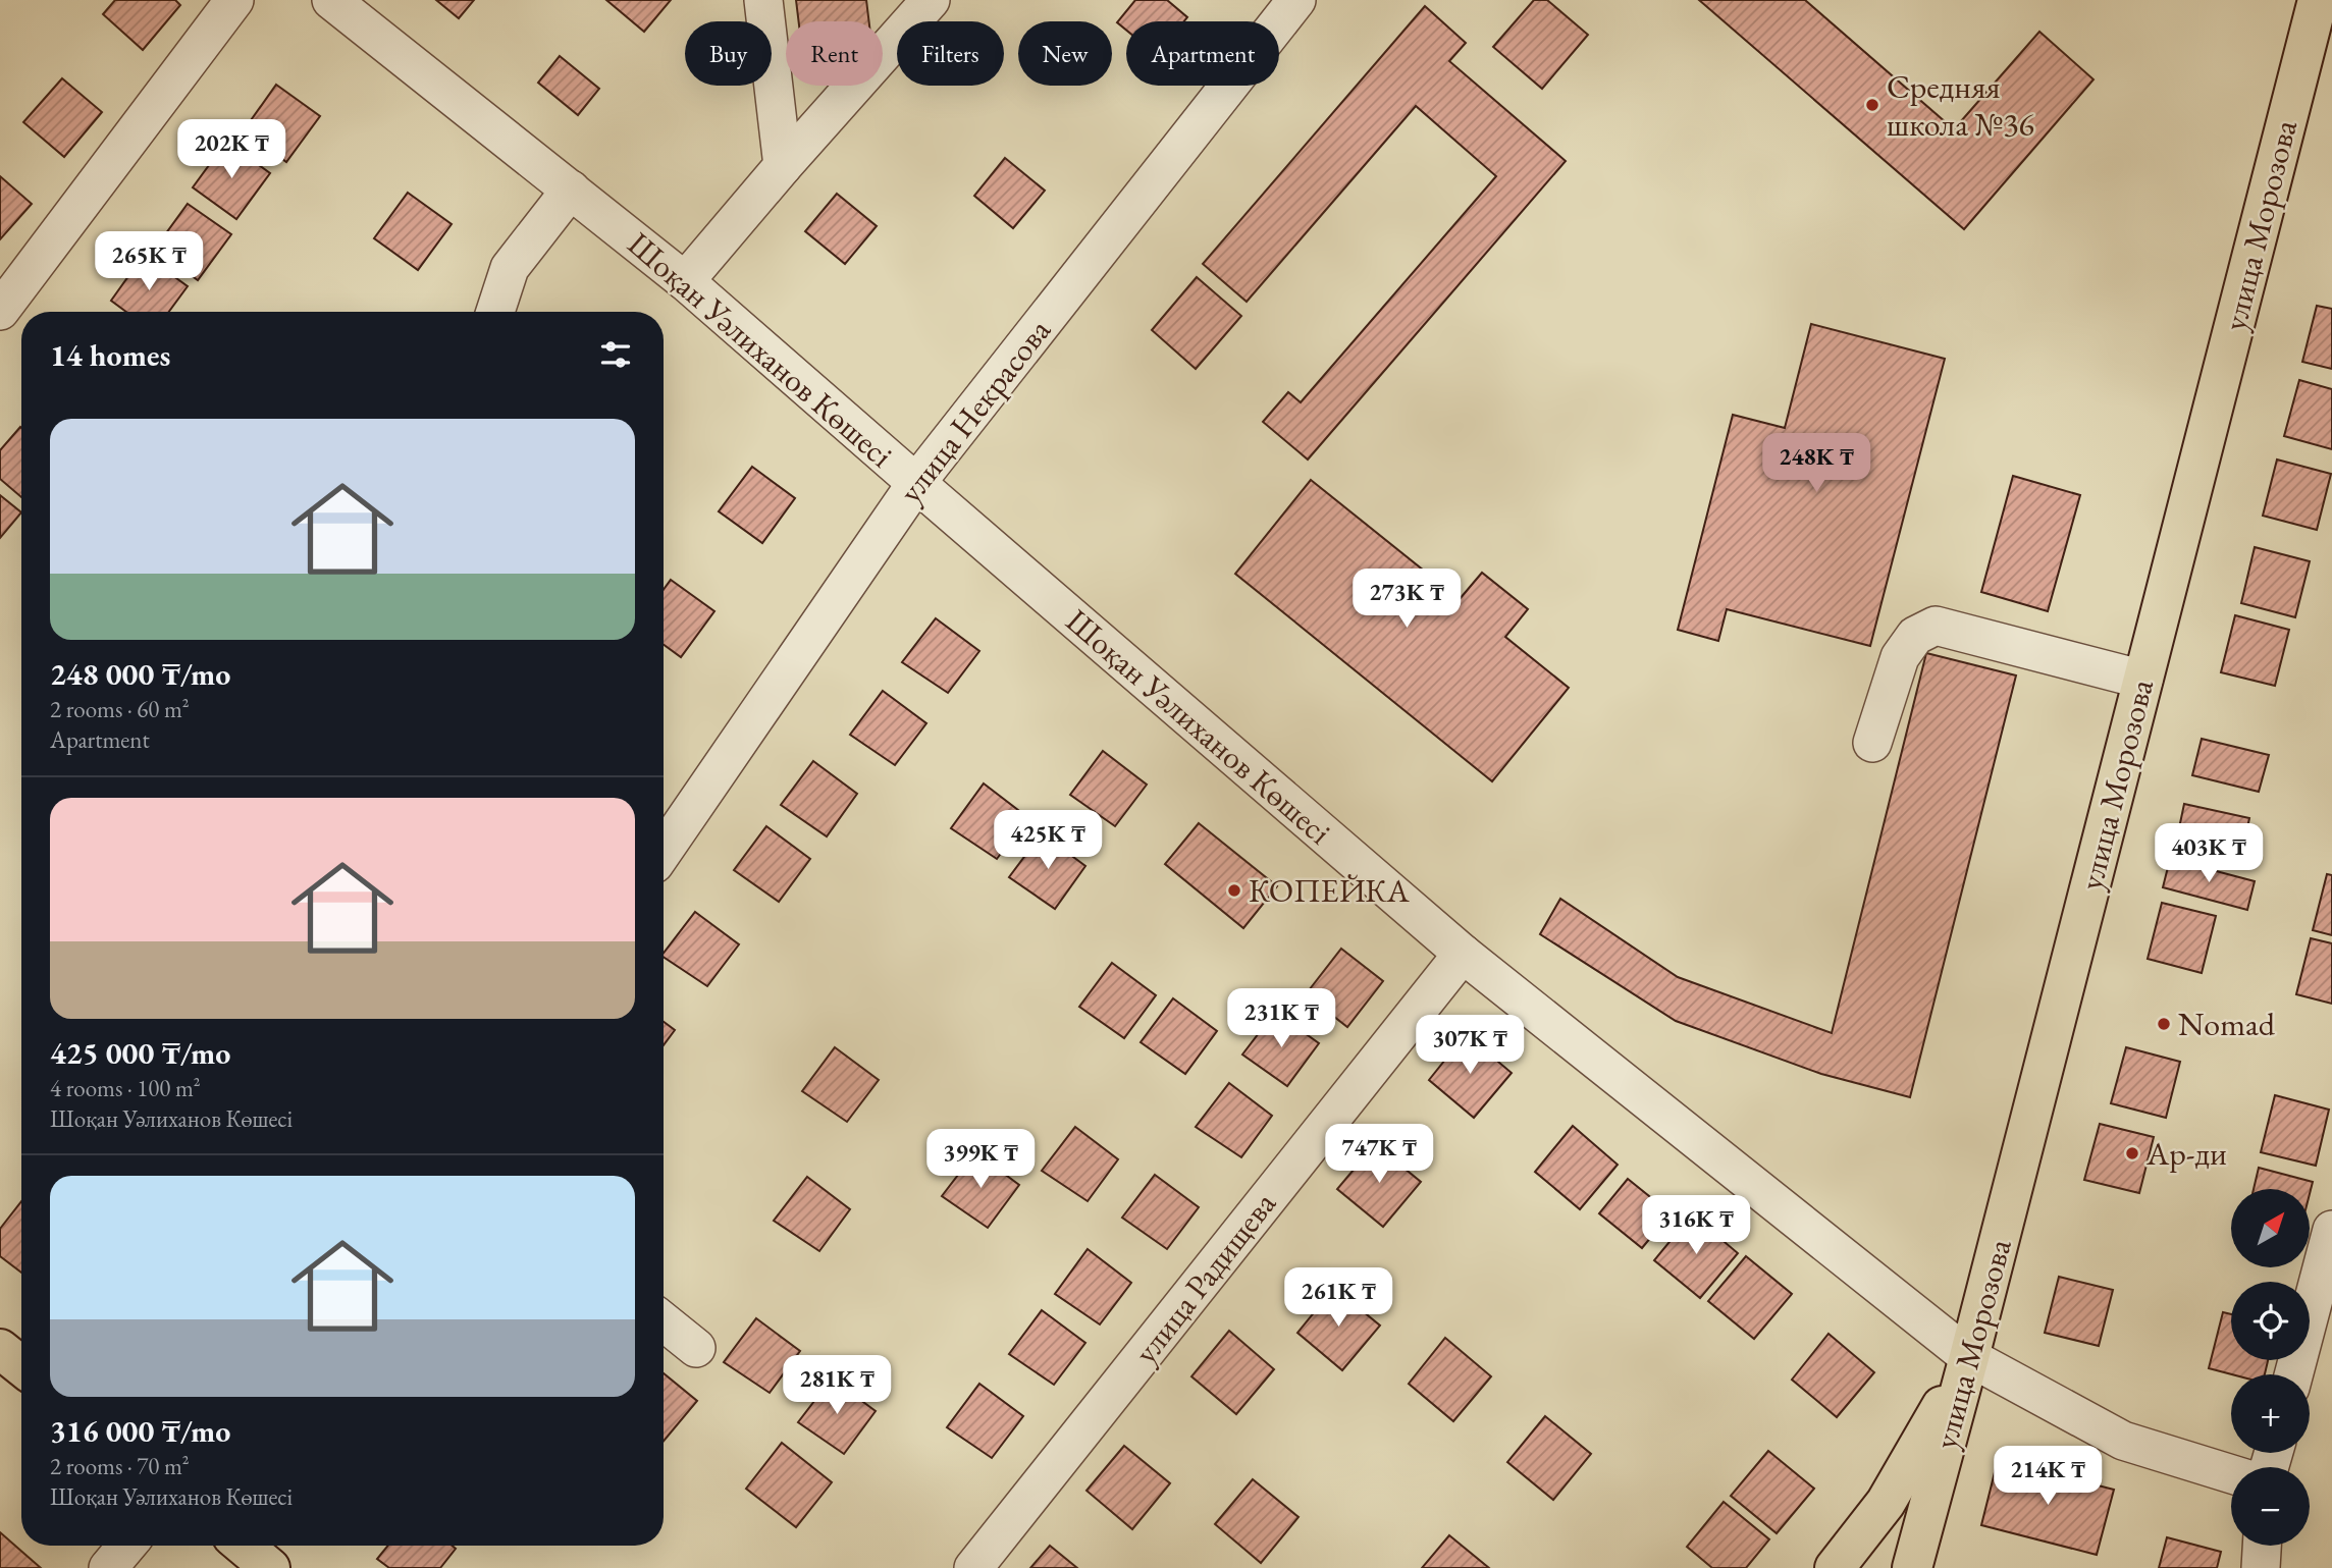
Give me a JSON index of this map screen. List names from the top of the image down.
{
  "streets": {
    "main road": ["улица Морозова"],
    "street": ["Шоқан Уәлиханов Көшесі", "улица Некрасова", "улица Радищева"]
  },
  "crossings": [
    ["улица Морозова", "Шоқан Уәлиханов Көшесі"],
    ["Шоқан Уәлиханов Көшесі", "улица Некрасова"],
    ["Шоқан Уәлиханов Көшесі", "улица Радищева"]
  ],
  "places": [
    "Средняя школа №36",
    "КОПЕЙКА",
    "Nomad",
    "Ар-ди"
  ],
  "north": "top right",
  "page": {
    "chip": [
      "Buy",
      "Rent",
      "Filters",
      "New",
      "Apartment"
    ],
    "price": [
      "202K ₸",
      "265K ₸",
      "248K ₸",
      "273K ₸",
      "425K ₸",
      "403K ₸",
      "231K ₸",
      "307K ₸",
      "747K ₸",
      "399K ₸",
      "316K ₸",
      "261K ₸",
      "281K ₸",
      "214K ₸"
    ],
    "heading": "14 homes",
    "list": [
      {
        "name": "248 000 ₸/mo",
        "note": "2 rooms · 60 m² · Apartment"
      },
      {
        "name": "425 000 ₸/mo",
        "note": "4 rooms · 100 m² · Шоқан Уәлиханов Көшесі"
      },
      {
        "name": "316 000 ₸/mo",
        "note": "2 rooms · 70 m² · Шоқан Уәлиханов Көшесі"
      }
    ],
    "map_buttons": ["+", "−"]
  }
}
